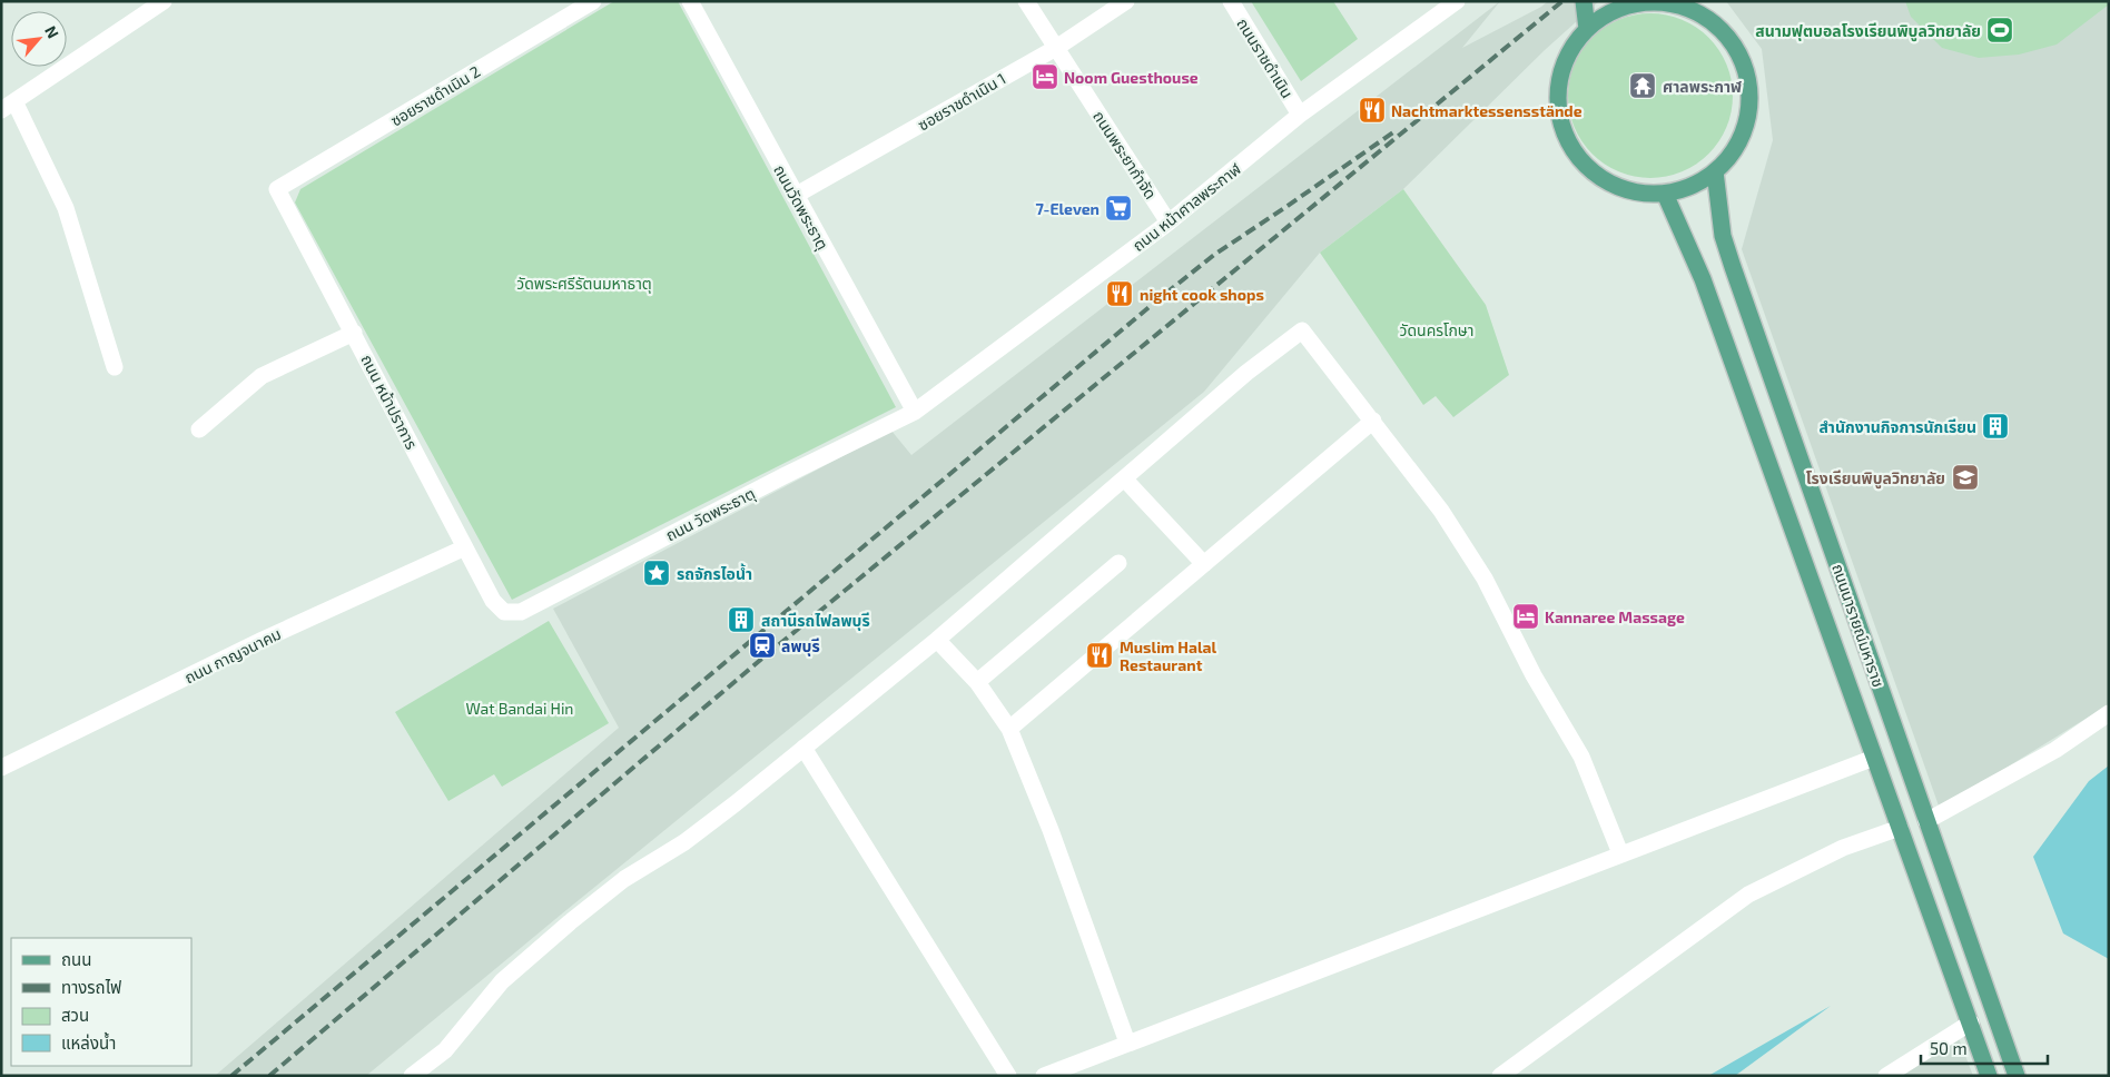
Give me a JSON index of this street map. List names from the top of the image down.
{
  "streets": {
    "main road": ["ถนนนารายณ์มหาราช"],
    "street": [
      "ถนนราชดำเนิน",
      "ซอยราชดำเนิน 2",
      "ซอยราชดำเนิน 1",
      "ถนนพระยากำจัด",
      "ถนนวัดพระธาตุ",
      "ถนน หน้าศาลพระกาฬ",
      "ถนน หน้าปราการ",
      "ถนน วัดพระธาตุ",
      "ถนน กาญจนาคม"
    ]
  },
  "crossings": [
    ["ถนนราชดำเนิน", "ถนน หน้าศาลพระกาฬ"],
    ["ซอยราชดำเนิน 2", "ถนน หน้าปราการ"],
    ["ซอยราชดำเนิน 1", "ถนนพระยากำจัด"],
    ["ซอยราชดำเนิน 1", "ถนนวัดพระธาตุ"],
    ["ถนนพระยากำจัด", "ถนน หน้าศาลพระกาฬ"],
    ["ถนนวัดพระธาตุ", "ถนน หน้าศาลพระกาฬ"],
    ["ถนนวัดพระธาตุ", "ถนน วัดพระธาตุ"],
    ["ถนน หน้าศาลพระกาฬ", "ถนน วัดพระธาตุ"],
    ["ถนน หน้าปราการ", "ถนน วัดพระธาตุ"],
    ["ถนน หน้าปราการ", "ถนน กาญจนาคม"]
  ],
  "parks": ["วัดพระศรีรัตนมหาธาตุ", "วัดนครโกษา", "Wat Bandai Hin"],
  "places": {
    "sports": ["สนามฟุตบอลโรงเรียนพิบูลวิทยาลัย"],
    "hotel": ["Noom Guesthouse", "Kannaree Massage"],
    "temple": ["ศาลพระกาฬ"],
    "restaurant": ["Nachtmarktessensstände", "night cook shops", "Muslim Halal Restaurant"],
    "supermarket": ["7-Eleven"],
    "building": ["สำนักงานกิจการนักเรียน", "สถานีรถไฟลพบุรี"],
    "school or university": ["โรงเรียนพิบูลวิทยาลัย"],
    "place": ["รถจักรไอน้ำ"],
    "station": ["ลพบุรี"]
  },
  "legend": [
    "ถนน",
    "ทางรถไฟ",
    "สวน",
    "แหล่งน้ำ"
  ],
  "scale_bar": "50 m",
  "north": "top right"
}
